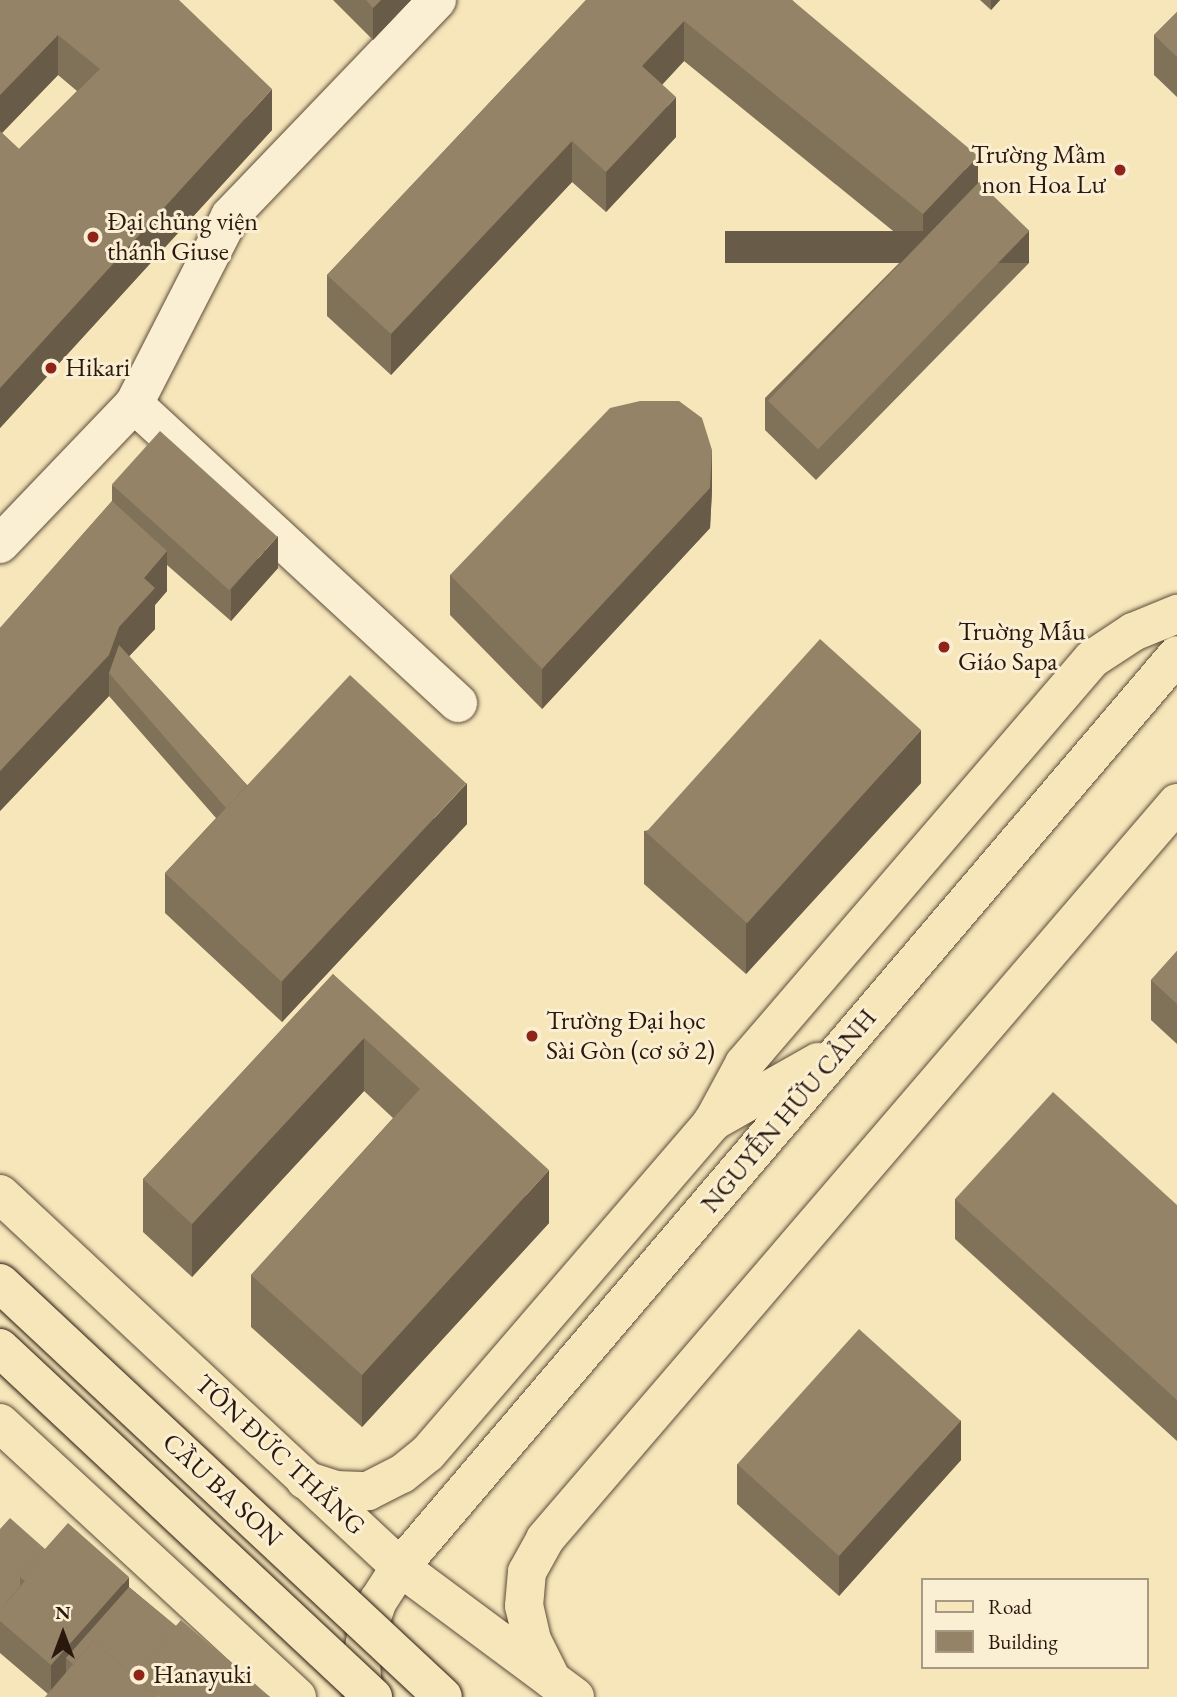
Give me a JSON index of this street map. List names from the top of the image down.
{
  "streets": {
    "main road": ["NGUYỄN HỮU CẢNH", "TÔN ĐỨC THẮNG", "CẦU BA SON"]
  },
  "crossings": [
    ["NGUYỄN HỮU CẢNH", "TÔN ĐỨC THẮNG"]
  ],
  "places": [
    "Trường Mầm non Hoa Lư",
    "Đại chủng viện thánh Giuse",
    "Hikari",
    "Truờng Mẫu Giáo Sapa",
    "Trường Đại học Sài Gòn (cơ sở 2)",
    "Hanayuki"
  ],
  "legend": ["Road", "Building"],
  "north": "top"
}
